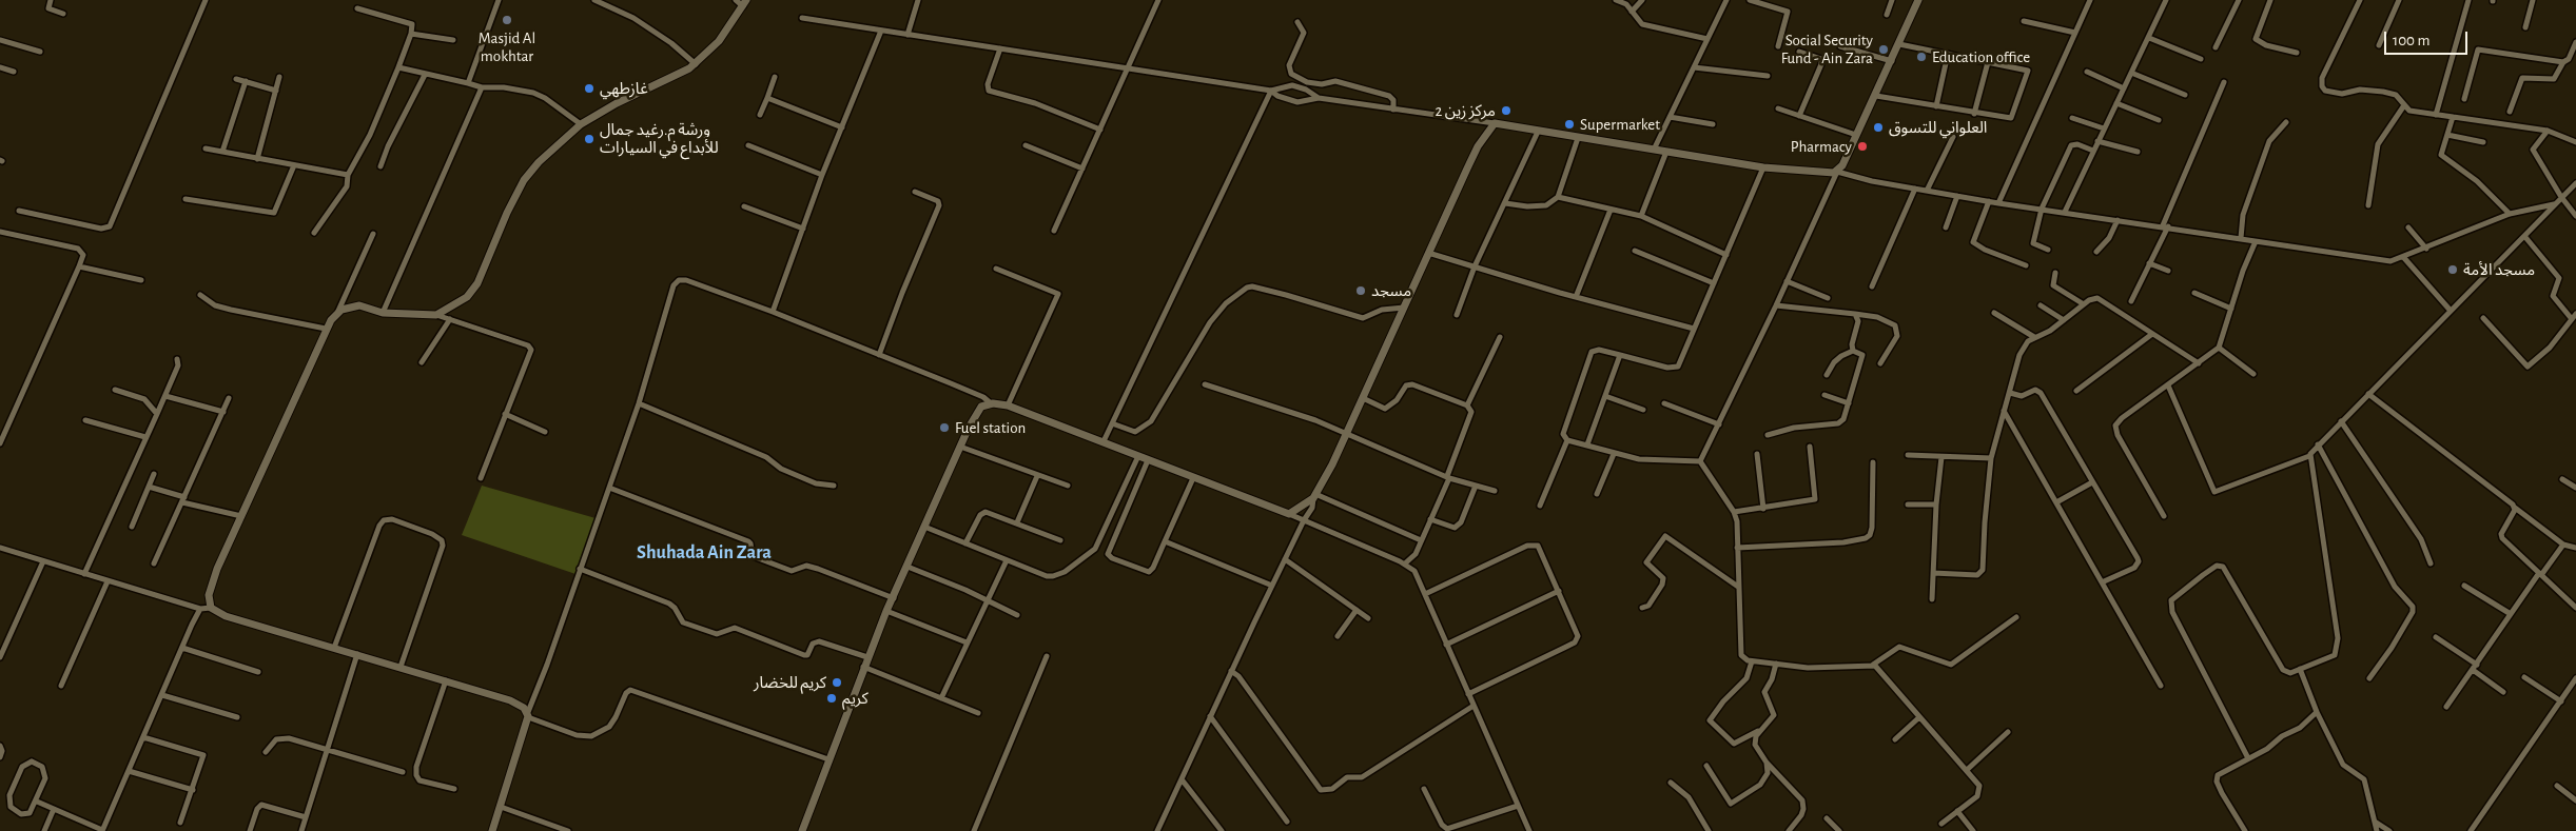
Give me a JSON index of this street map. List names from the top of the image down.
{
  "districts": ["Shuhada Ain Zara"],
  "places": [
    "Masjid Al mokhtar",
    "Social Security Fund - Ain Zara",
    "Education office",
    "غازطهي",
    "مركز زين 2",
    "Supermarket",
    "العلواني للتسوق",
    "ورشة م.رغيد جمال للأبداع في السيارات",
    "Pharmacy",
    "مسجد الأمة",
    "مسجد",
    "Fuel station",
    "كريم للخضار",
    "كريم"
  ],
  "scale_bar": "100 m"
}
